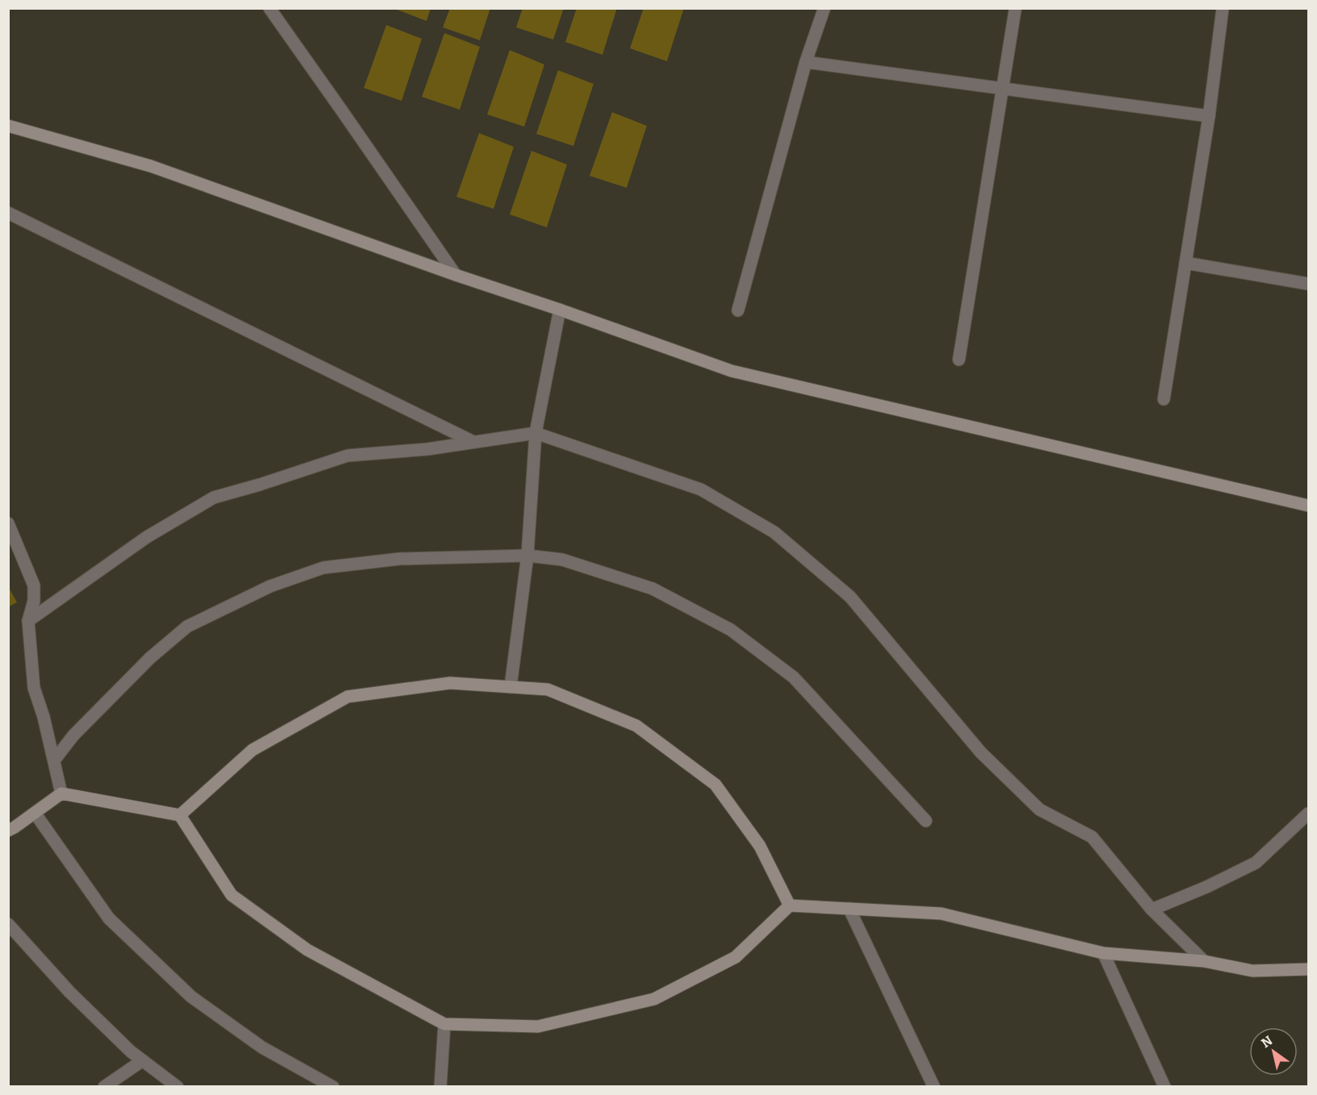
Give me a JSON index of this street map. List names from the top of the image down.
{
  "north": "top left"
}
